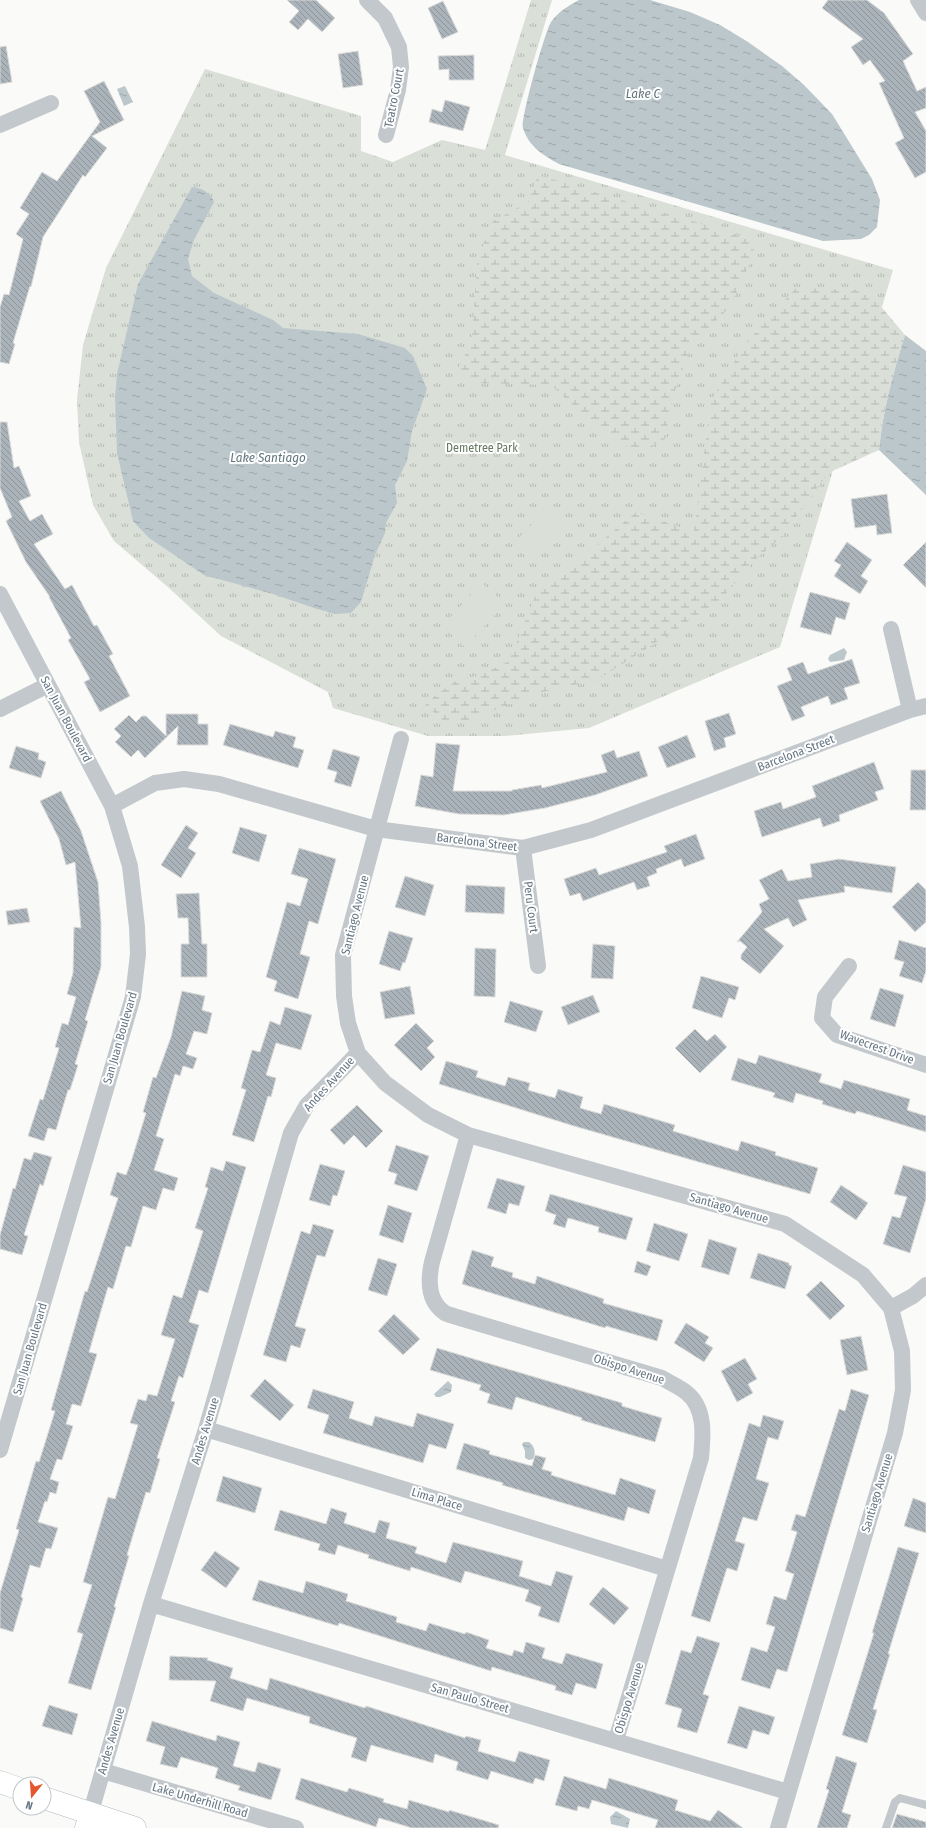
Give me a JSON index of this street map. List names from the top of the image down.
{
  "streets": {
    "street": [
      "Teatro Court",
      "San Juan Boulevard",
      "Barcelona Street",
      "Peru Court",
      "Santiago Avenue",
      "Wavecrest Drive",
      "Andes Avenue",
      "Obispo Avenue",
      "Lima Place",
      "San Paulo Street",
      "Lake Underhill Road"
    ]
  },
  "crossings": [
    ["San Juan Boulevard", "Barcelona Street"],
    ["Barcelona Street", "Peru Court"],
    ["Barcelona Street", "Santiago Avenue"],
    ["Santiago Avenue", "Andes Avenue"],
    ["Santiago Avenue", "Obispo Avenue"],
    ["Santiago Avenue", "San Paulo Street"],
    ["Andes Avenue", "Lima Place"],
    ["Andes Avenue", "San Paulo Street"],
    ["Andes Avenue", "Lake Underhill Road"],
    ["Obispo Avenue", "Lima Place"],
    ["Obispo Avenue", "San Paulo Street"]
  ],
  "water": ["Lake C", "Lake Santiago"],
  "parks": ["Demetree Park"],
  "north": "bottom"
}
